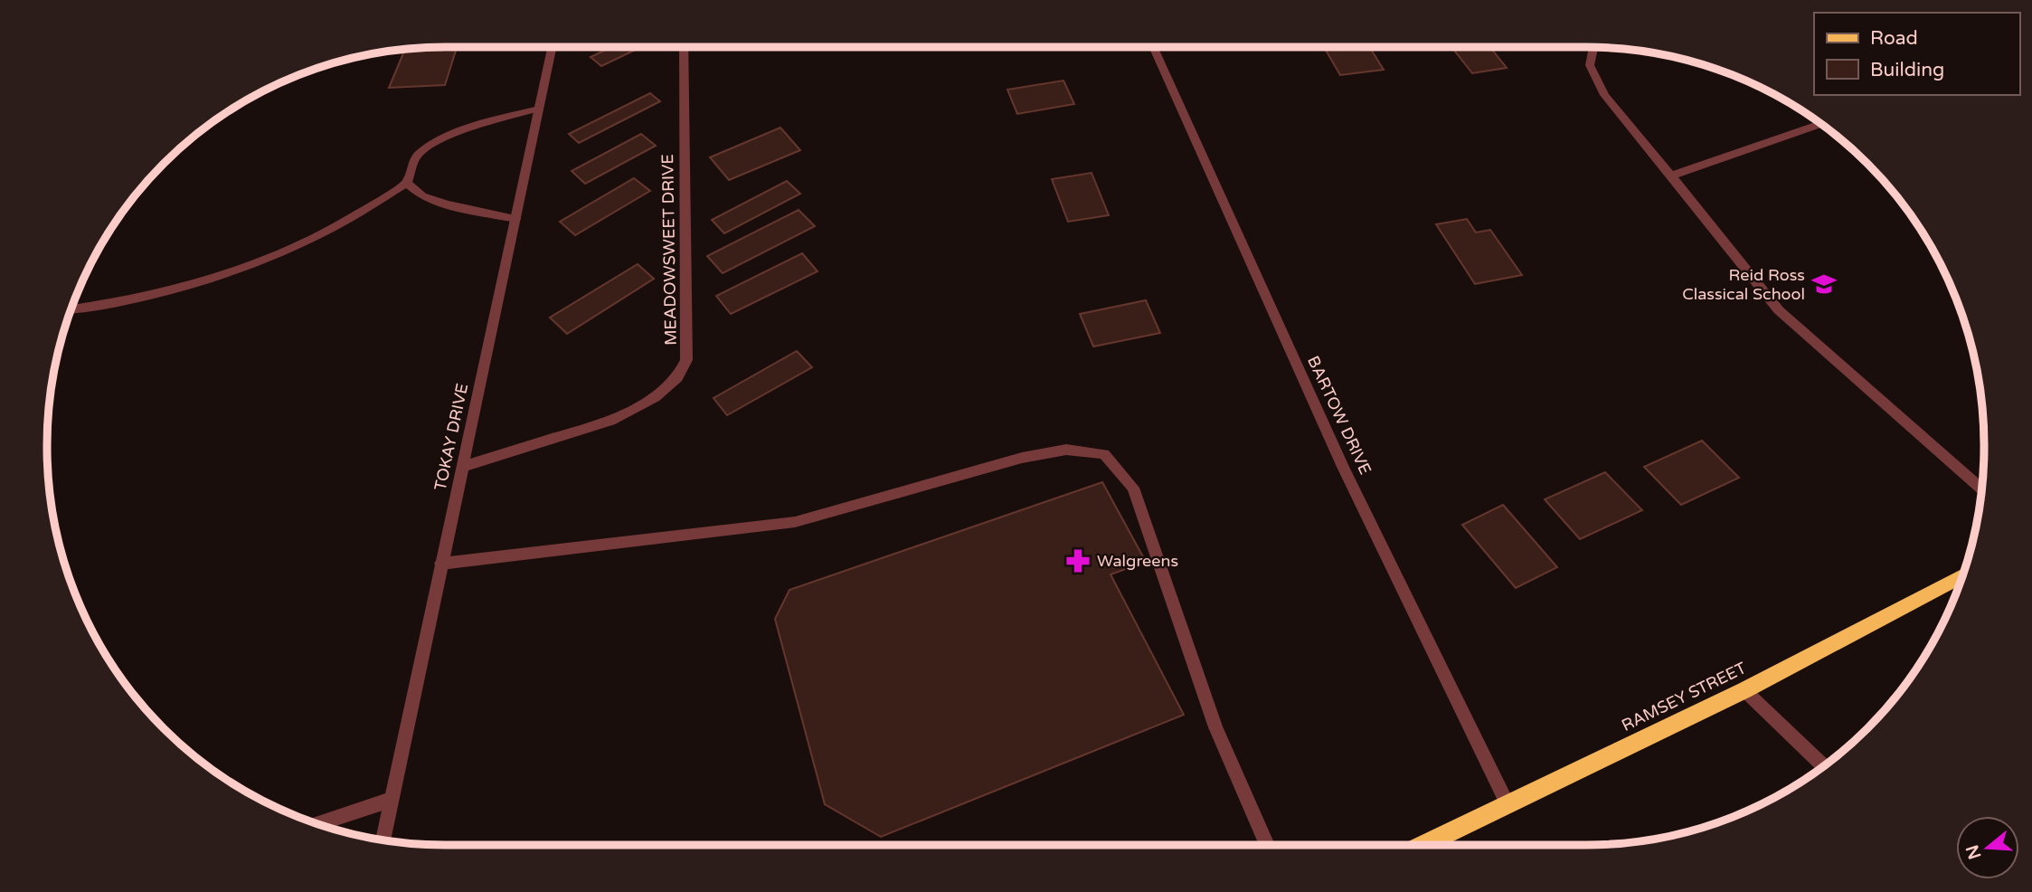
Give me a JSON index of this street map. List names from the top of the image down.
{
  "streets": {
    "main road": ["RAMSEY STREET"],
    "street": ["MEADOWSWEET DRIVE", "BARTOW DRIVE", "TOKAY DRIVE"]
  },
  "crossings": [
    ["MEADOWSWEET DRIVE", "TOKAY DRIVE"],
    ["BARTOW DRIVE", "RAMSEY STREET"]
  ],
  "places": {
    "school or university": ["Reid Ross Classical School"],
    "pharmacy": ["Walgreens"]
  },
  "legend": ["Road", "Building"],
  "north": "left"
}
